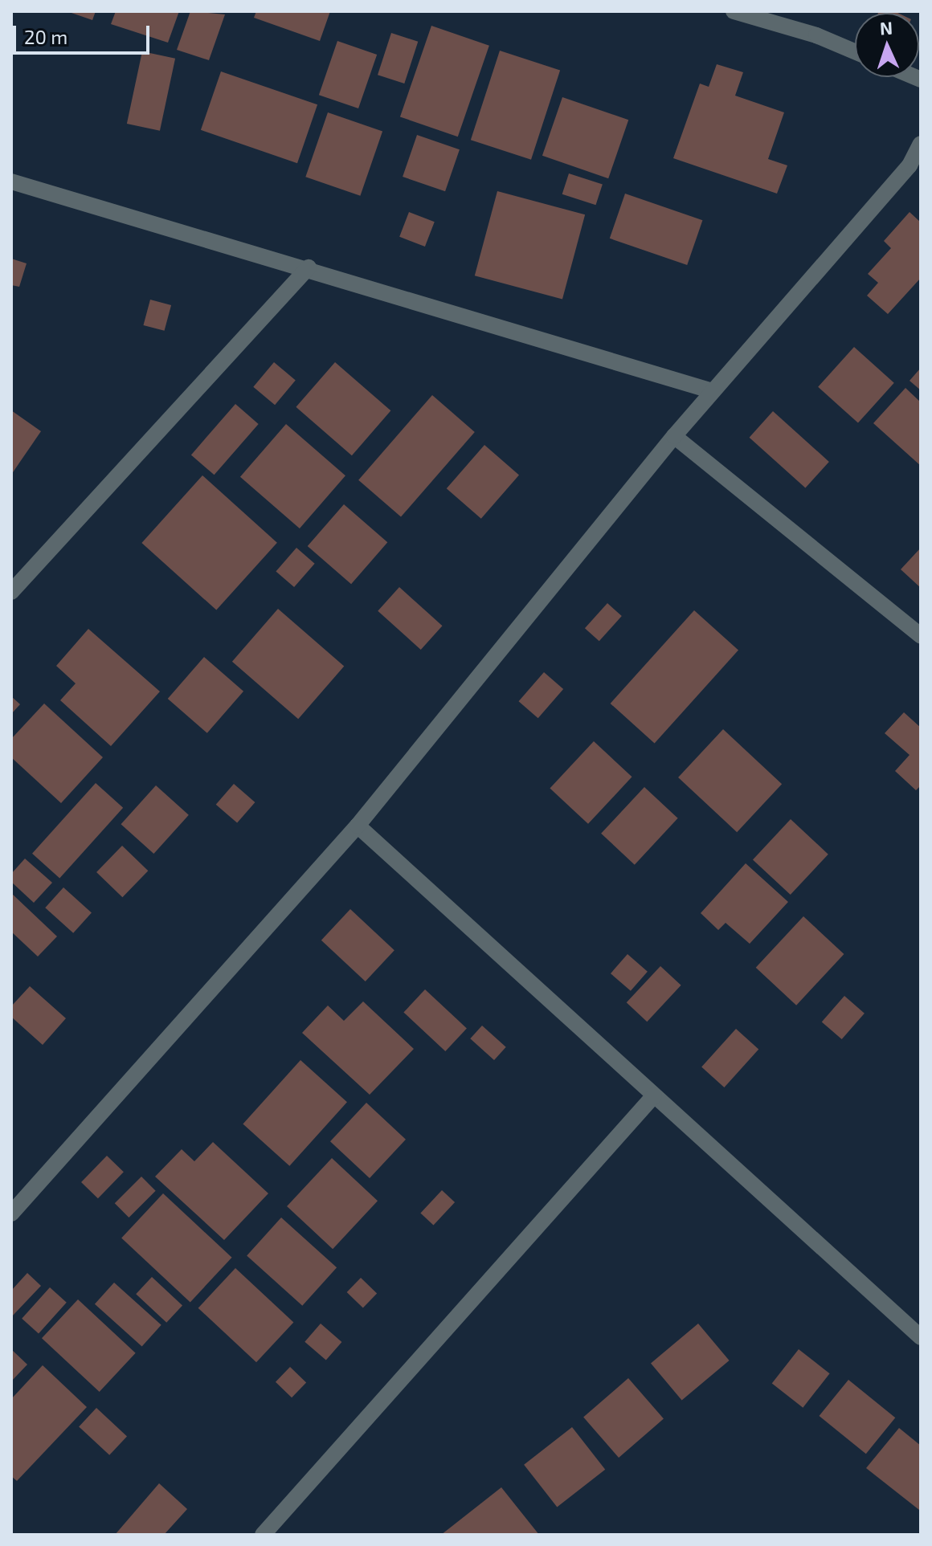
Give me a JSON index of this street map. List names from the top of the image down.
{
  "scale_bar": "20 m",
  "north": "top"
}
